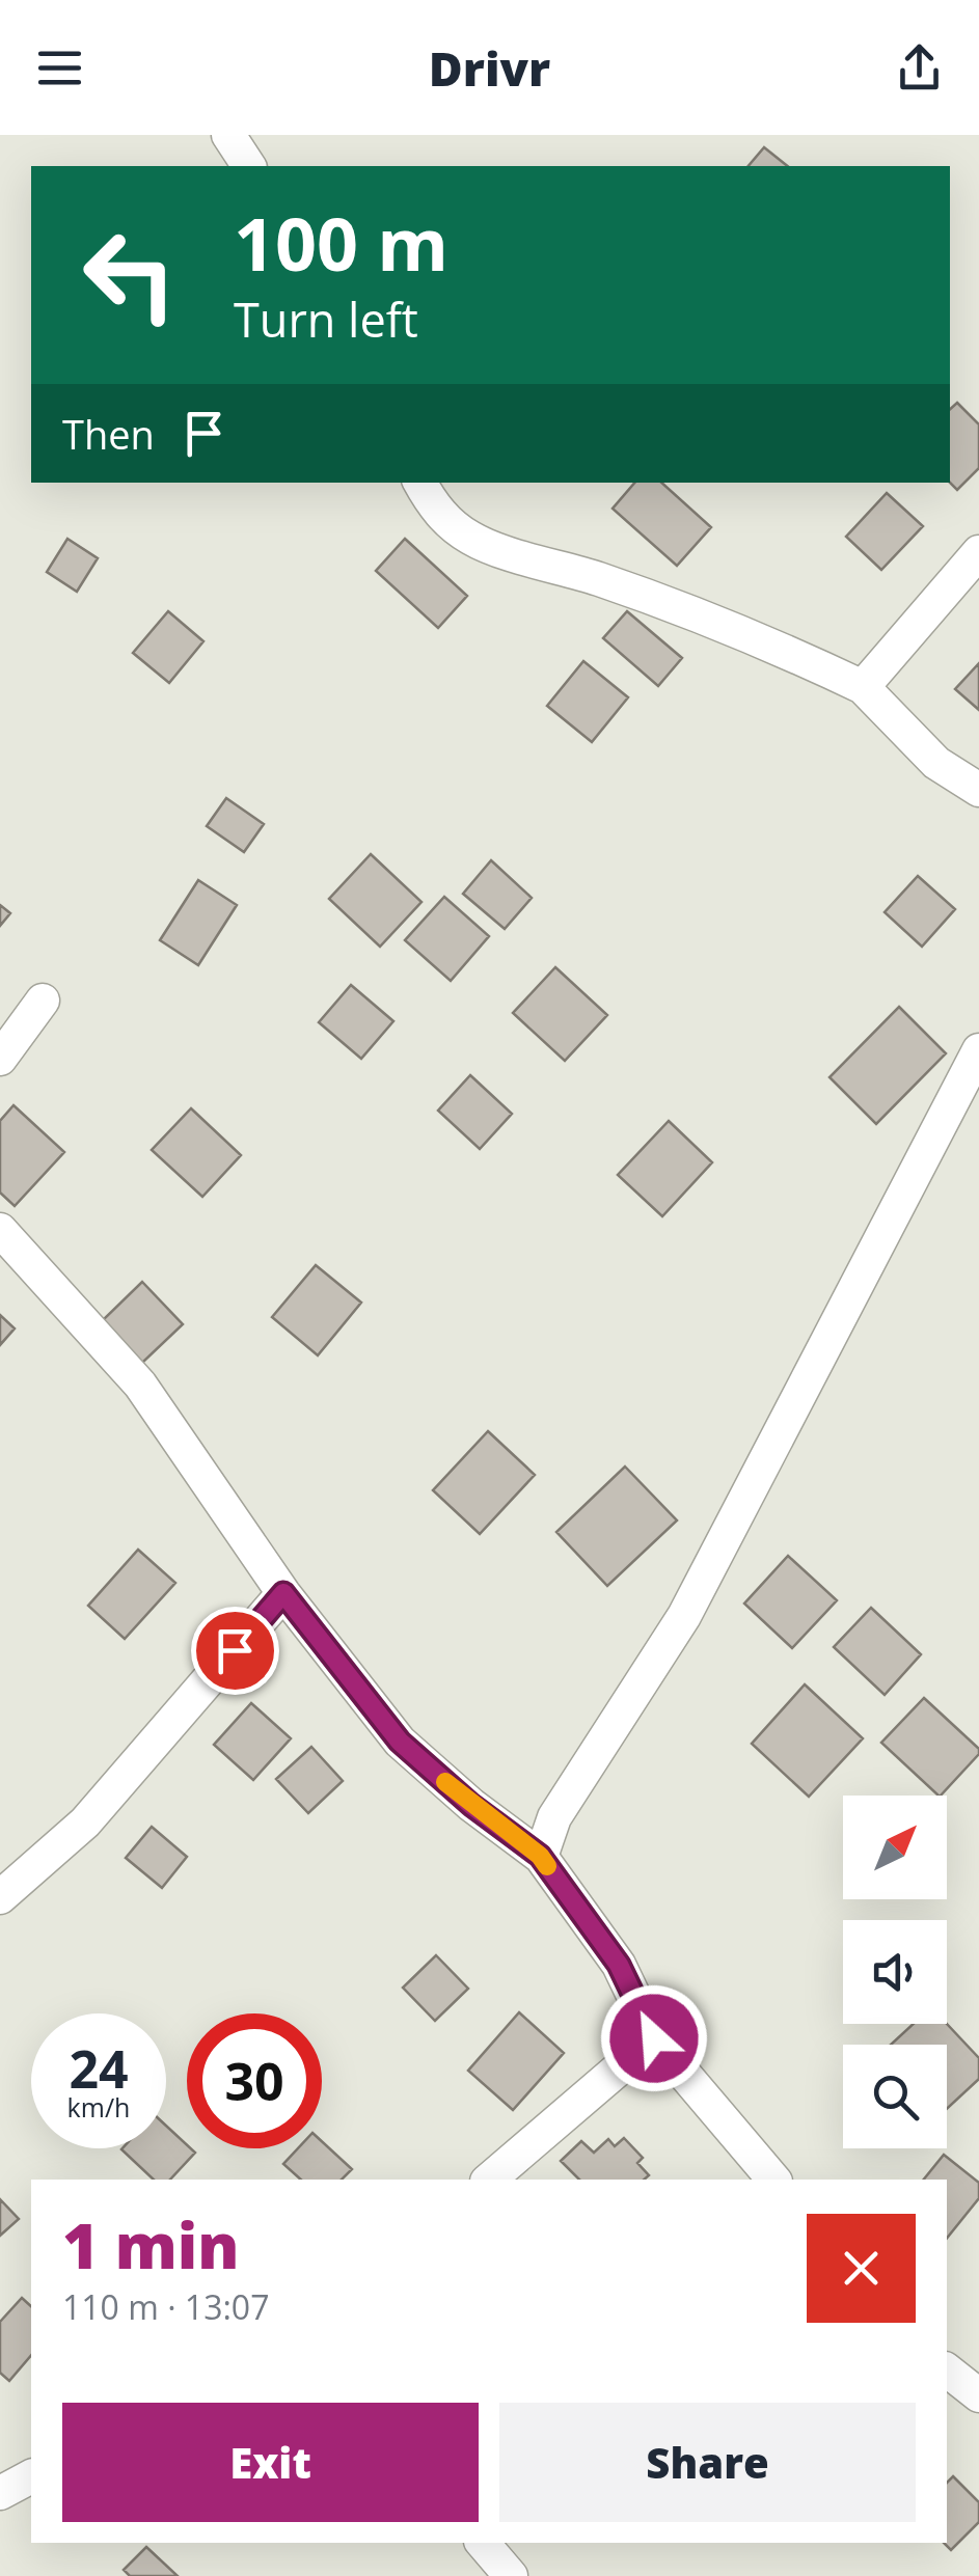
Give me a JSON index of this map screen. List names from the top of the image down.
{
  "north": "top right",
  "page": {
    "header": "Drivr",
    "turn": ["100 m", "Turn left"],
    "then": "Then",
    "speed": "24 km/h",
    "limit": "30",
    "heading": ["1 min", "110 m · 13:07"],
    "buttons": ["Exit", "Share"]
  }
}
